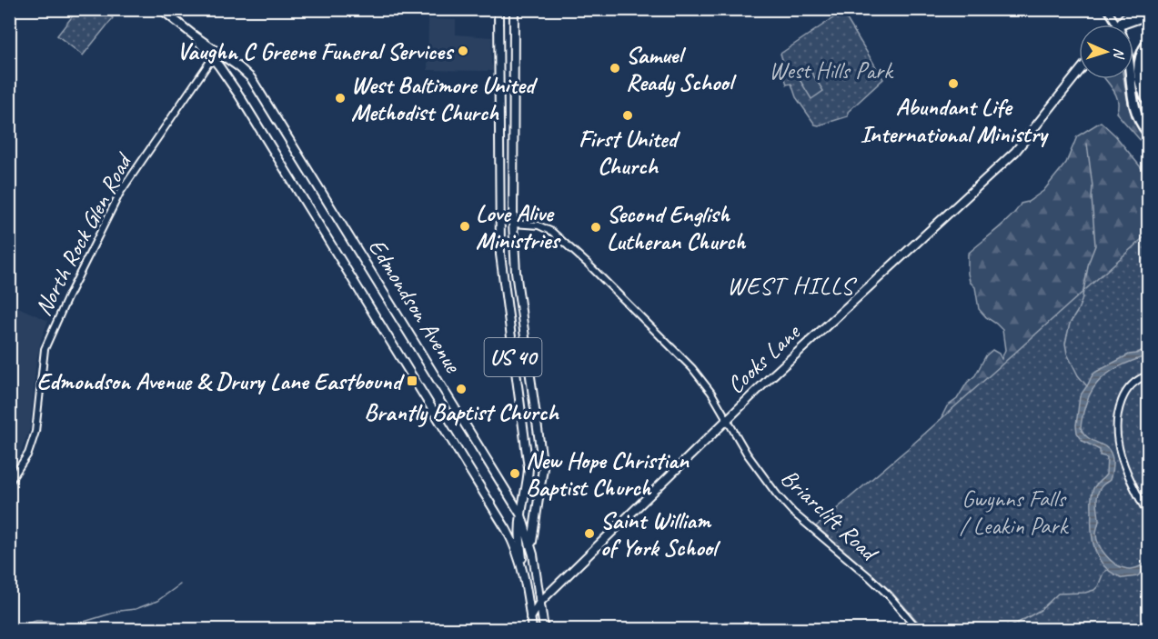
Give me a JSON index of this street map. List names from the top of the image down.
{
  "streets": {
    "main road": ["Edmondson Avenue", "US 40", "Cooks Lane"],
    "street": ["North Rock Glen Road", "Briarclift Road"]
  },
  "crossings": [
    ["North Rock Glen Road", "Edmondson Avenue"],
    ["Edmondson Avenue", "US 40"],
    ["Edmondson Avenue", "Cooks Lane"],
    ["US 40", "Briarclift Road"],
    ["Cooks Lane", "Briarclift Road"]
  ],
  "districts": ["WEST HILLS"],
  "parks": ["West Hills Park", "Gwynns Falls / Leakin Park"],
  "places": {
    "other": [
      "Vaughn C Greene Funeral Services",
      "Samuel Ready School",
      "Abundant Life International Ministry",
      "West Baltimore United Methodist Church",
      "First United Church",
      "Love Alive Ministries",
      "Second English Lutheran Church",
      "Brantly Baptist Church",
      "New Hope Christian Baptist Church",
      "Saint William of York School"
    ],
    "transit": ["Edmondson Avenue & Drury Lane Eastbound"]
  },
  "north": "right"
}
